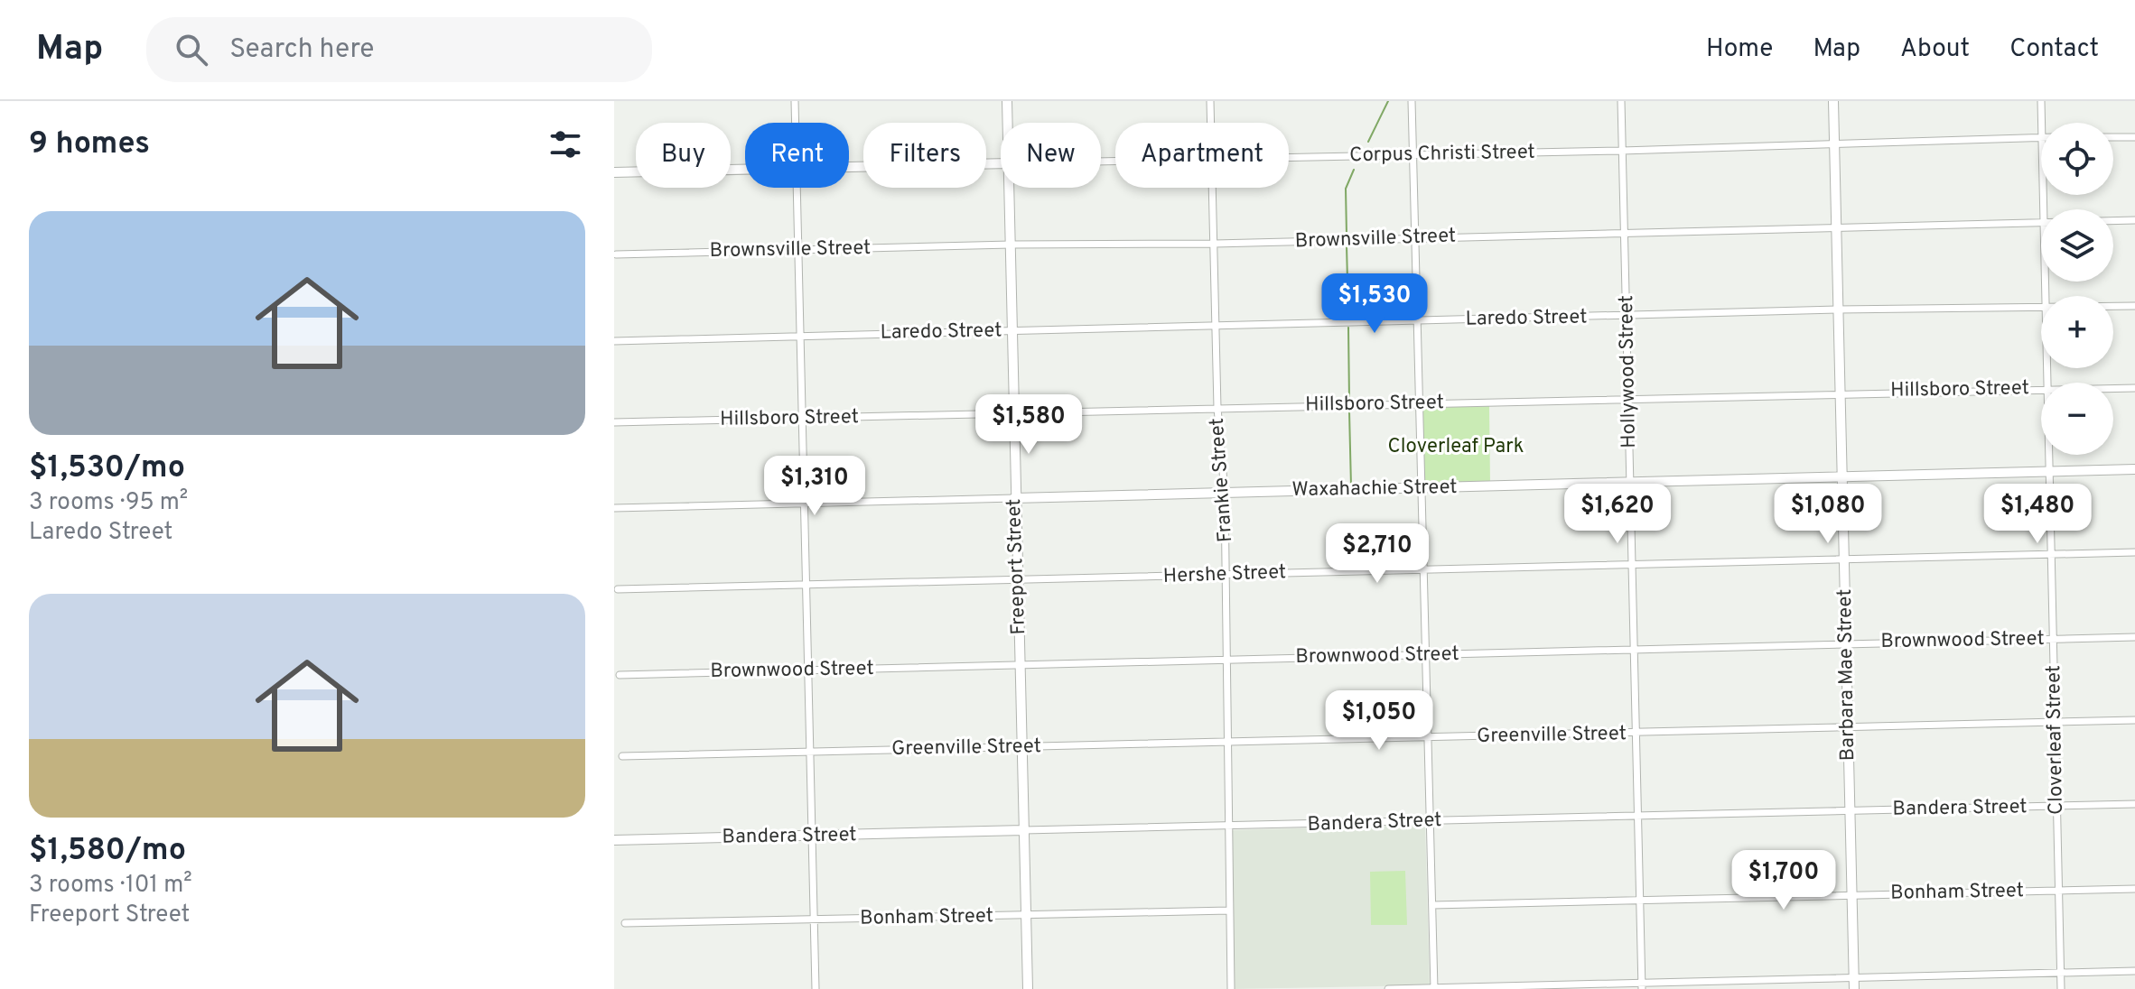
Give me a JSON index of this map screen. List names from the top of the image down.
{
  "streets": {
    "street": [
      "Corpus Christi Street",
      "Brownsville Street",
      "Laredo Street",
      "Hollywood Street",
      "Hillsboro Street",
      "Frankie Street",
      "Waxahachie Street",
      "Freeport Street",
      "Hershe Street",
      "Brownwood Street",
      "Barbara Mae Street",
      "Greenville Street",
      "Cloverleaf Street",
      "Bandera Street",
      "Bonham Street"
    ]
  },
  "crossings": [
    ["Corpus Christi Street", "Hollywood Street"],
    ["Corpus Christi Street", "Barbara Mae Street"],
    ["Brownsville Street", "Hollywood Street"],
    ["Brownsville Street", "Frankie Street"],
    ["Brownsville Street", "Freeport Street"],
    ["Brownsville Street", "Barbara Mae Street"],
    ["Laredo Street", "Hollywood Street"],
    ["Laredo Street", "Frankie Street"],
    ["Laredo Street", "Freeport Street"],
    ["Laredo Street", "Barbara Mae Street"],
    ["Hollywood Street", "Hillsboro Street"],
    ["Hollywood Street", "Waxahachie Street"],
    ["Hollywood Street", "Hershe Street"],
    ["Hollywood Street", "Brownwood Street"],
    ["Hollywood Street", "Greenville Street"],
    ["Hollywood Street", "Bandera Street"],
    ["Hollywood Street", "Bonham Street"],
    ["Hillsboro Street", "Frankie Street"],
    ["Hillsboro Street", "Freeport Street"],
    ["Hillsboro Street", "Barbara Mae Street"],
    ["Frankie Street", "Waxahachie Street"],
    ["Frankie Street", "Hershe Street"],
    ["Frankie Street", "Brownwood Street"],
    ["Frankie Street", "Greenville Street"],
    ["Frankie Street", "Bandera Street"],
    ["Frankie Street", "Bonham Street"],
    ["Waxahachie Street", "Freeport Street"],
    ["Waxahachie Street", "Barbara Mae Street"],
    ["Waxahachie Street", "Cloverleaf Street"],
    ["Freeport Street", "Hershe Street"],
    ["Freeport Street", "Brownwood Street"],
    ["Freeport Street", "Greenville Street"],
    ["Freeport Street", "Bandera Street"],
    ["Freeport Street", "Bonham Street"],
    ["Hershe Street", "Barbara Mae Street"],
    ["Hershe Street", "Cloverleaf Street"],
    ["Brownwood Street", "Barbara Mae Street"],
    ["Brownwood Street", "Cloverleaf Street"],
    ["Barbara Mae Street", "Greenville Street"],
    ["Barbara Mae Street", "Bandera Street"],
    ["Barbara Mae Street", "Bonham Street"],
    ["Greenville Street", "Cloverleaf Street"],
    ["Cloverleaf Street", "Bandera Street"],
    ["Cloverleaf Street", "Bonham Street"]
  ],
  "parks": ["Cloverleaf Park"],
  "page": {
    "header": "Map",
    "search": "Search here",
    "nav": [
      "Home",
      "Map",
      "About",
      "Contact"
    ],
    "heading": "9 homes",
    "map_buttons": ["+", "−"],
    "chip": [
      "Buy",
      "Rent",
      "Filters",
      "New",
      "Apartment"
    ],
    "list": [
      {
        "name": "$1,530/mo",
        "note": "3 rooms · 95 m² · Laredo Street"
      },
      {
        "name": "$1,580/mo",
        "note": "3 rooms · 101 m² · Freeport Street"
      }
    ],
    "price": [
      "$1,530",
      "$1,580",
      "$1,310",
      "$1,620",
      "$1,080",
      "$1,480",
      "$2,710",
      "$1,050",
      "$1,700"
    ]
  }
}
